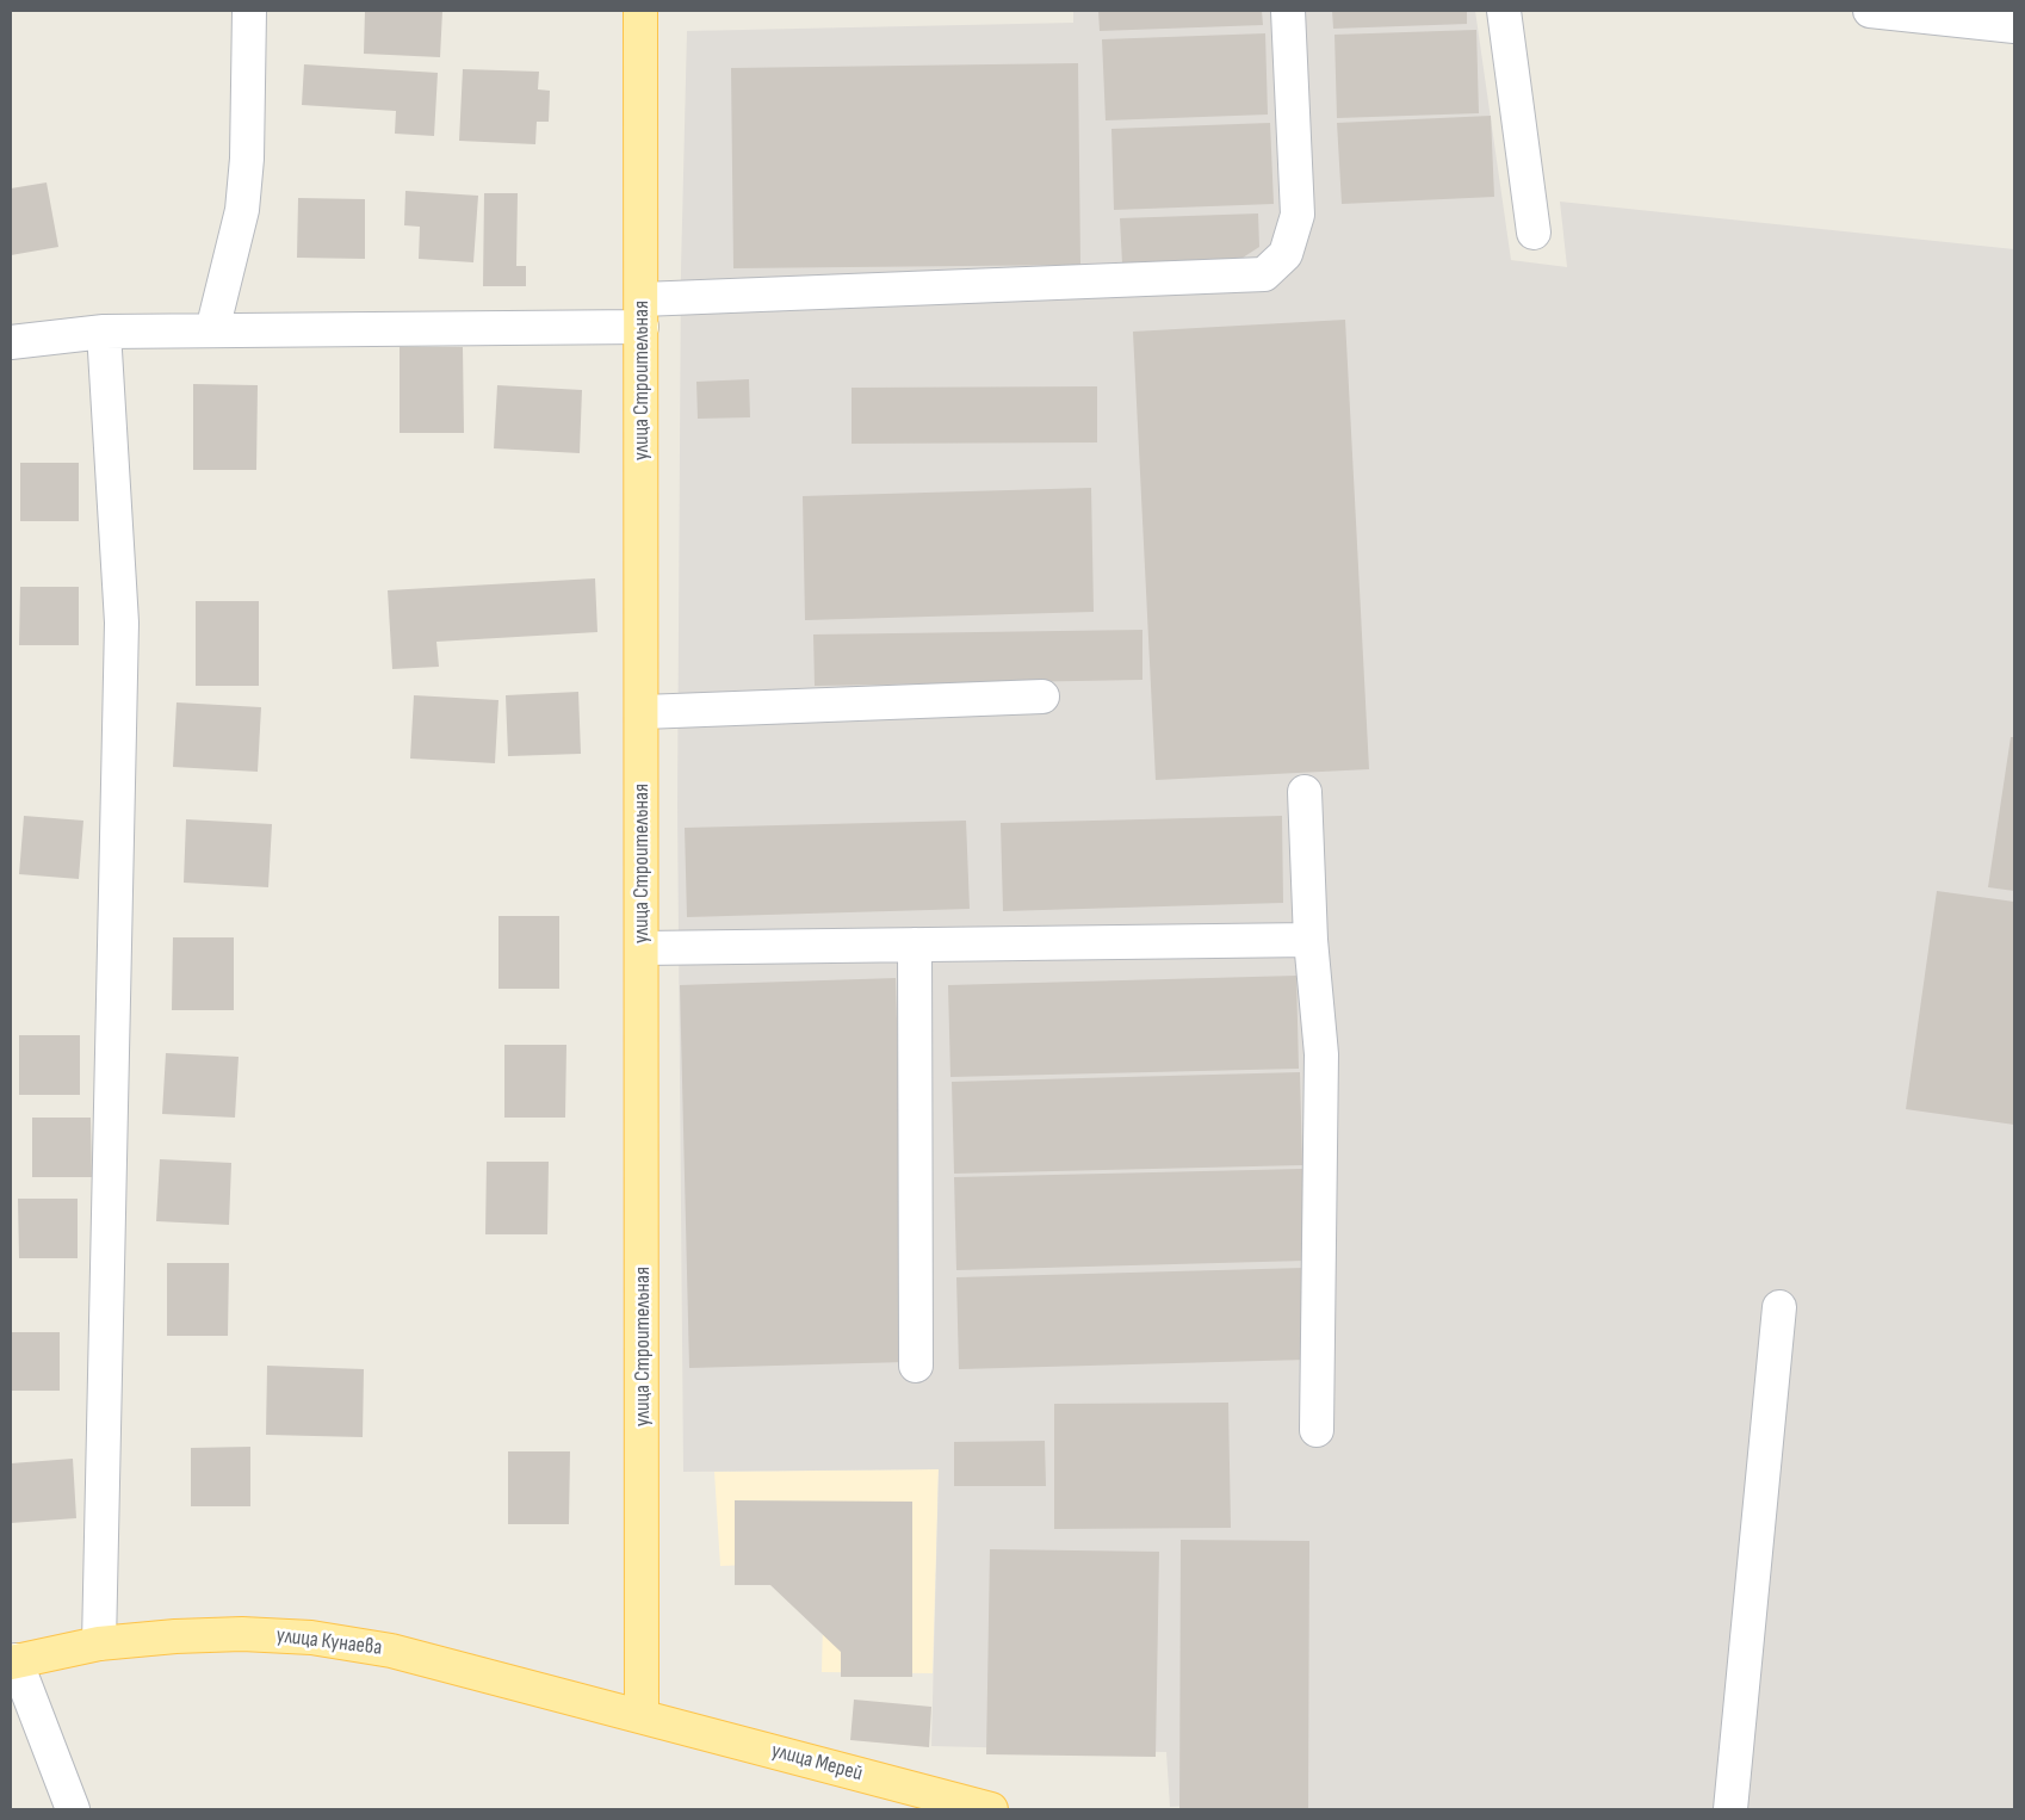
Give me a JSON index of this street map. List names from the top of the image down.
{
  "streets": {
    "main road": ["улица Строительная", "улица Кунаева", "улица Мерей"]
  },
  "crossings": [
    ["улица Строительная", "улица Кунаева"],
    ["улица Строительная", "улица Мерей"],
    ["улица Кунаева", "улица Мерей"]
  ]
}
